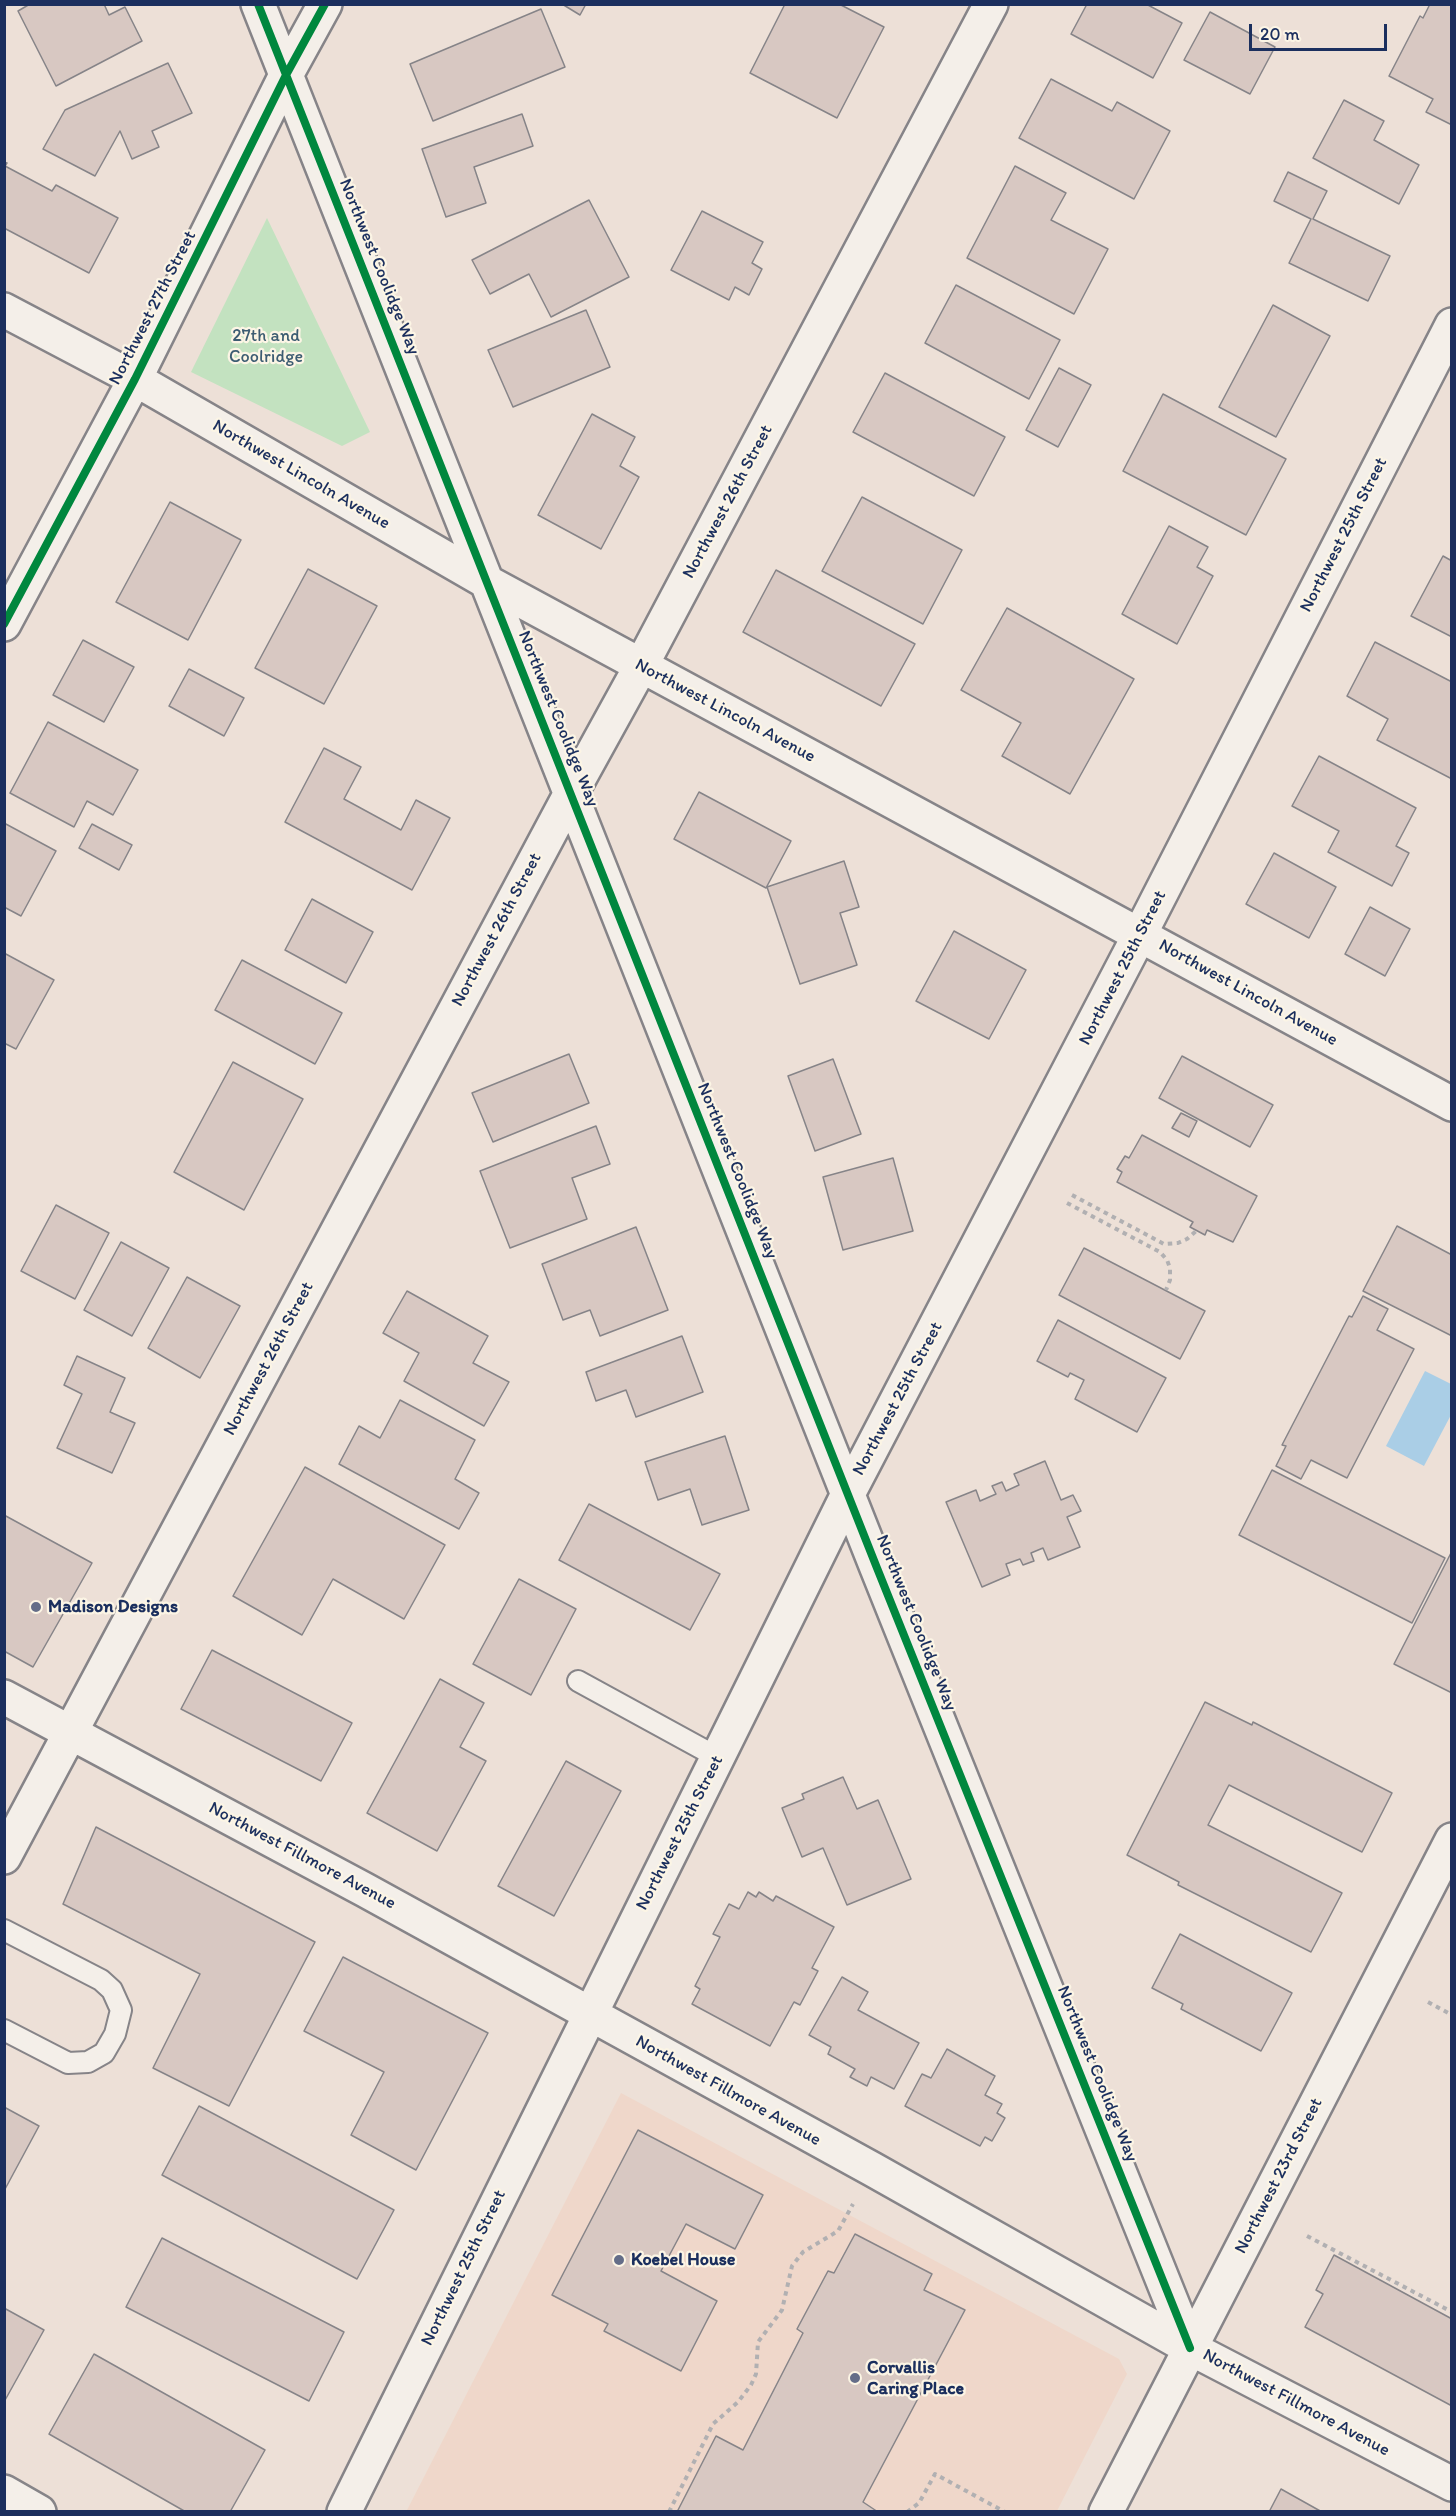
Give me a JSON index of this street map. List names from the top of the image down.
{
  "streets": {
    "street": [
      "Northwest Coolidge Way",
      "Northwest 27th Street",
      "Northwest Lincoln Avenue",
      "Northwest 26th Street",
      "Northwest 25th Street",
      "Northwest Fillmore Avenue",
      "Northwest 23rd Street"
    ]
  },
  "crossings": [
    ["Northwest Coolidge Way", "Northwest 27th Street"],
    ["Northwest Coolidge Way", "Northwest Lincoln Avenue"],
    ["Northwest Coolidge Way", "Northwest 26th Street"],
    ["Northwest Coolidge Way", "Northwest 25th Street"],
    ["Northwest Coolidge Way", "Northwest Fillmore Avenue"],
    ["Northwest Coolidge Way", "Northwest 23rd Street"],
    ["Northwest 27th Street", "Northwest Lincoln Avenue"],
    ["Northwest Lincoln Avenue", "Northwest 26th Street"],
    ["Northwest Lincoln Avenue", "Northwest 25th Street"],
    ["Northwest 26th Street", "Northwest Fillmore Avenue"],
    ["Northwest 25th Street", "Northwest Fillmore Avenue"],
    ["Northwest Fillmore Avenue", "Northwest 23rd Street"]
  ],
  "parks": ["27th and Coolridge"],
  "places": ["Madison Designs", "Koebel House", "Corvallis Caring Place"],
  "scale_bar": "20 m"
}
